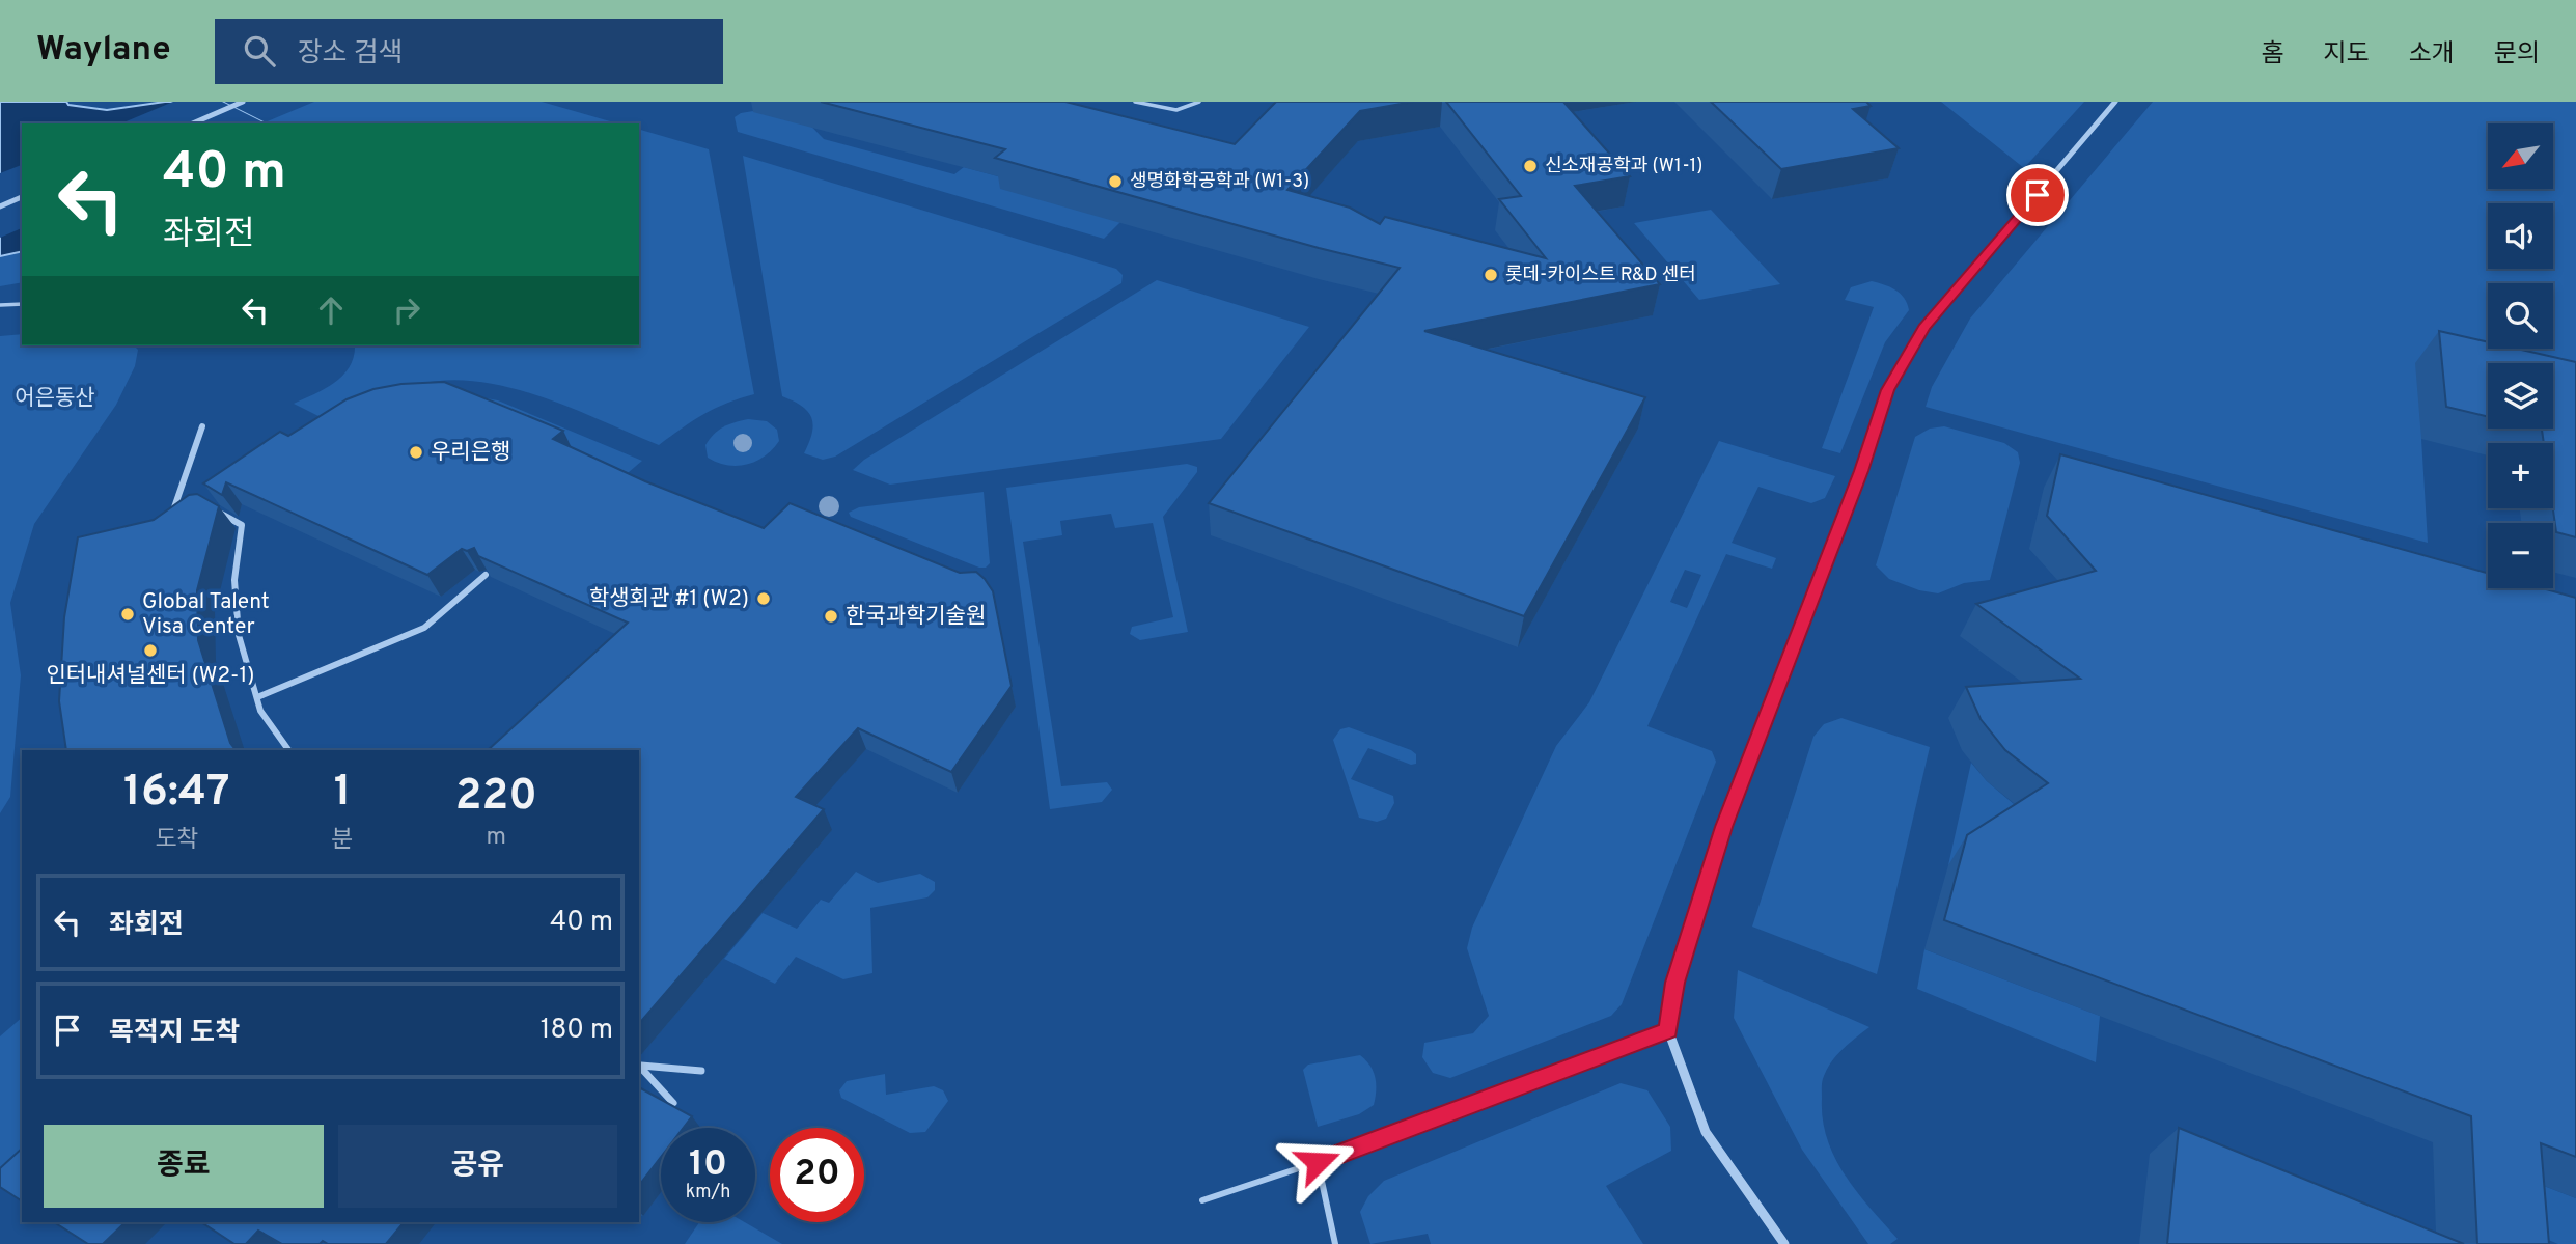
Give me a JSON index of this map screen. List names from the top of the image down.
{
  "parks": ["어은동산"],
  "places": [
    "신소재공학과 (W1-1)",
    "생명화학공학과 (W1-3)",
    "롯데-카이스트 R&D 센터",
    "우리은행",
    "학생회관 #1 (W2)",
    "Global Talent Visa Center",
    "한국과학기술원",
    "인터내셔널센터 (W2-1)"
  ],
  "north": "bottom left",
  "page": {
    "header": "Waylane",
    "search": "장소 검색",
    "nav": [
      "홈",
      "지도",
      "소개",
      "문의"
    ],
    "map_buttons": ["+", "−"],
    "turn": ["40 m", "좌회전"],
    "eta": [
      "16:47",
      "도착",
      "1",
      "분",
      "220",
      "m"
    ],
    "list": [
      {
        "name": "좌회전",
        "value": "40 m"
      },
      {
        "name": "목적지 도착",
        "value": "180 m"
      }
    ],
    "buttons": ["종료", "공유"],
    "speed": "10 km/h",
    "limit": "20"
  }
}
